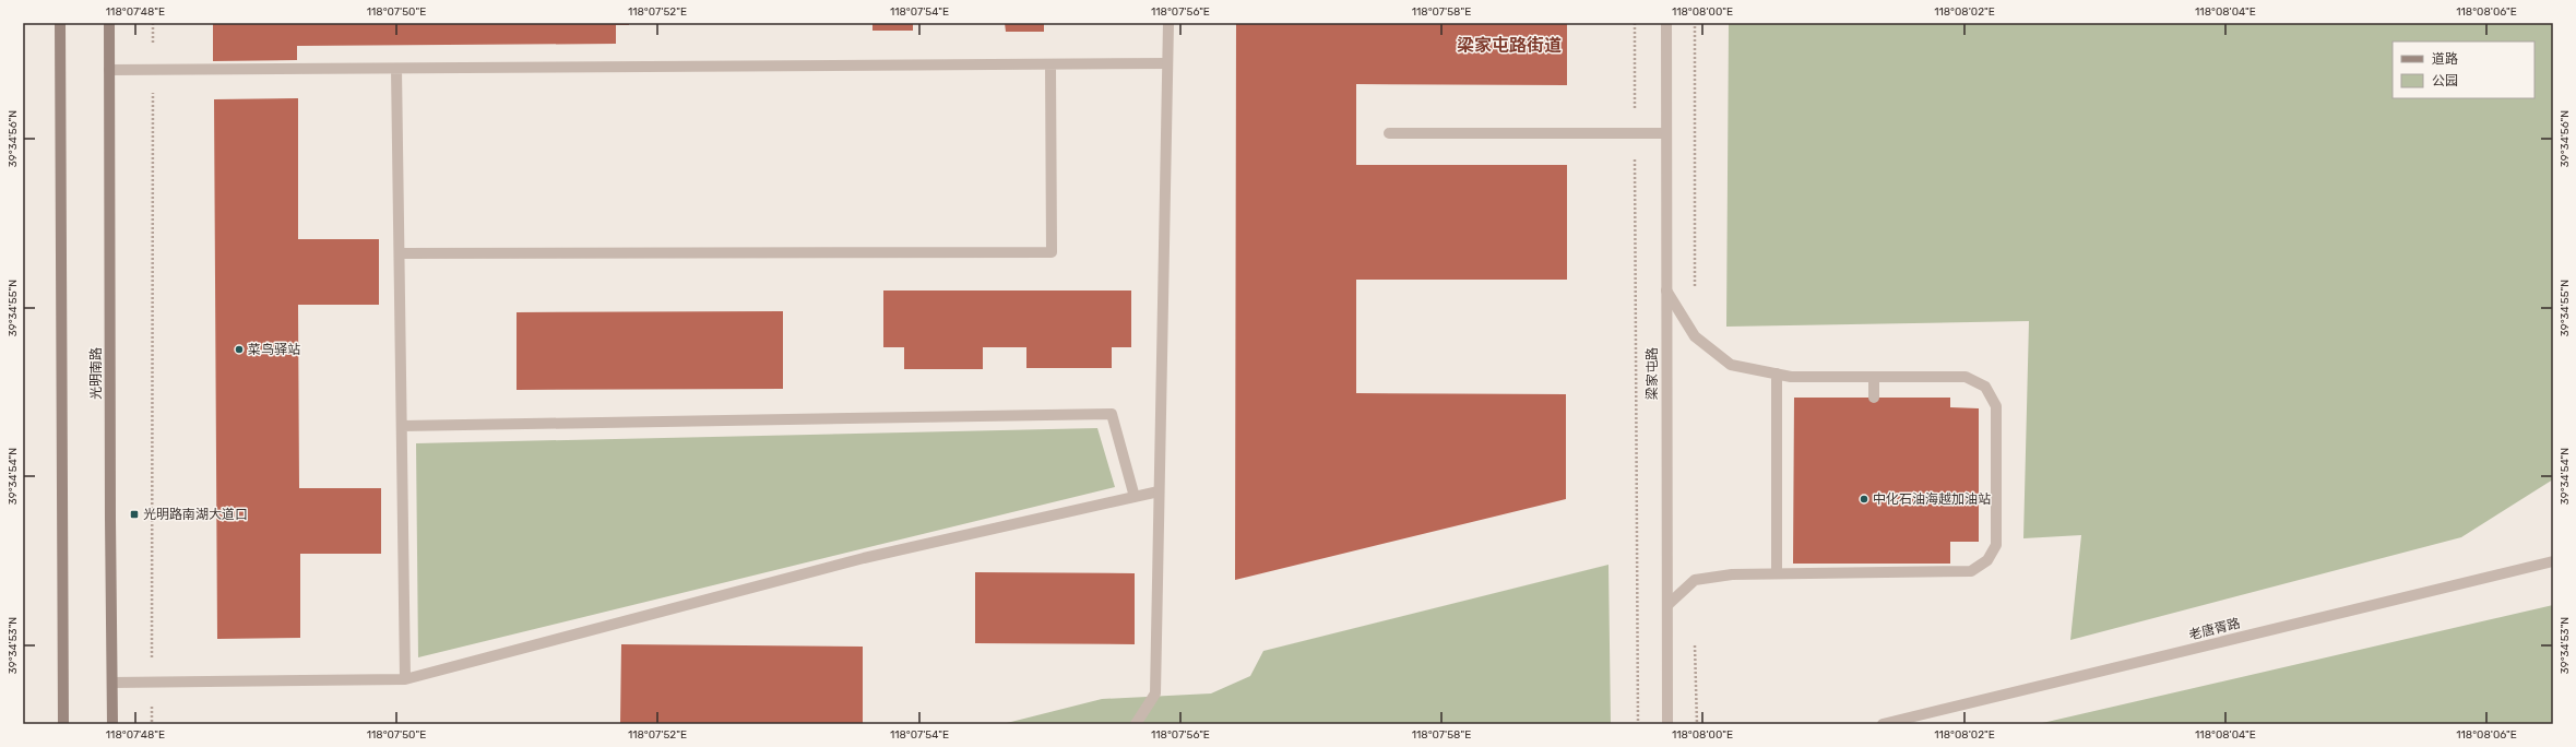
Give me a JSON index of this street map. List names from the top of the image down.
{
  "streets": {
    "main road": ["光明南路"],
    "street": ["梁家屯路", "老唐胥路"]
  },
  "districts": ["梁家屯路街道"],
  "places": {
    "other": ["菜鸟驿站", "中化石油海越加油站"],
    "transit": ["光明路南湖大道口"]
  },
  "legend": ["道路", "公园"],
  "coordinates": [
    "118°07'48\"E",
    "118°07'50\"E",
    "118°07'52\"E",
    "118°07'54\"E",
    "118°07'56\"E",
    "118°07'58\"E",
    "118°08'00\"E",
    "118°08'02\"E",
    "118°08'04\"E",
    "118°08'06\"E",
    "39°34'56\"N",
    "39°34'55\"N",
    "39°34'54\"N",
    "39°34'53\"N"
  ]
}
